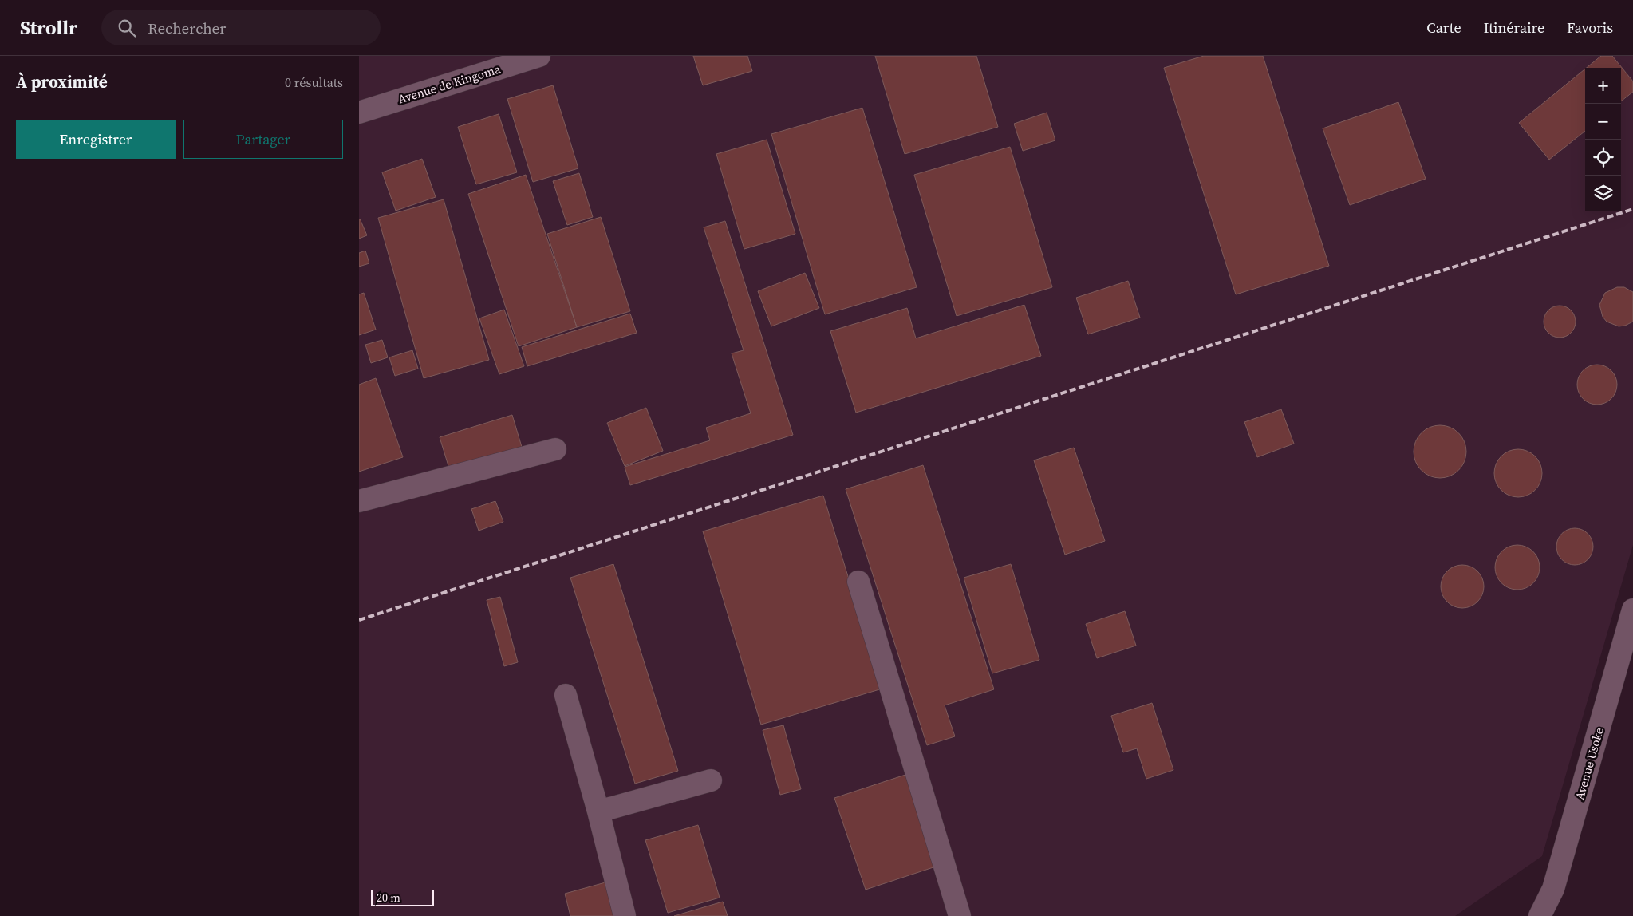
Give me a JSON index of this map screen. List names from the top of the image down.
{
  "streets": {
    "street": ["Avenue de Kingoma", "Avenue Usoke"]
  },
  "scale_bar": "20 m",
  "page": {
    "header": "Strollr",
    "search": "Rechercher",
    "nav": ["Carte", "Itinéraire", "Favoris"],
    "heading": ["À proximité", "0 résultats"],
    "map_buttons": ["+", "−"],
    "buttons": ["Enregistrer", "Partager"],
    "scale": "20 m"
  }
}
